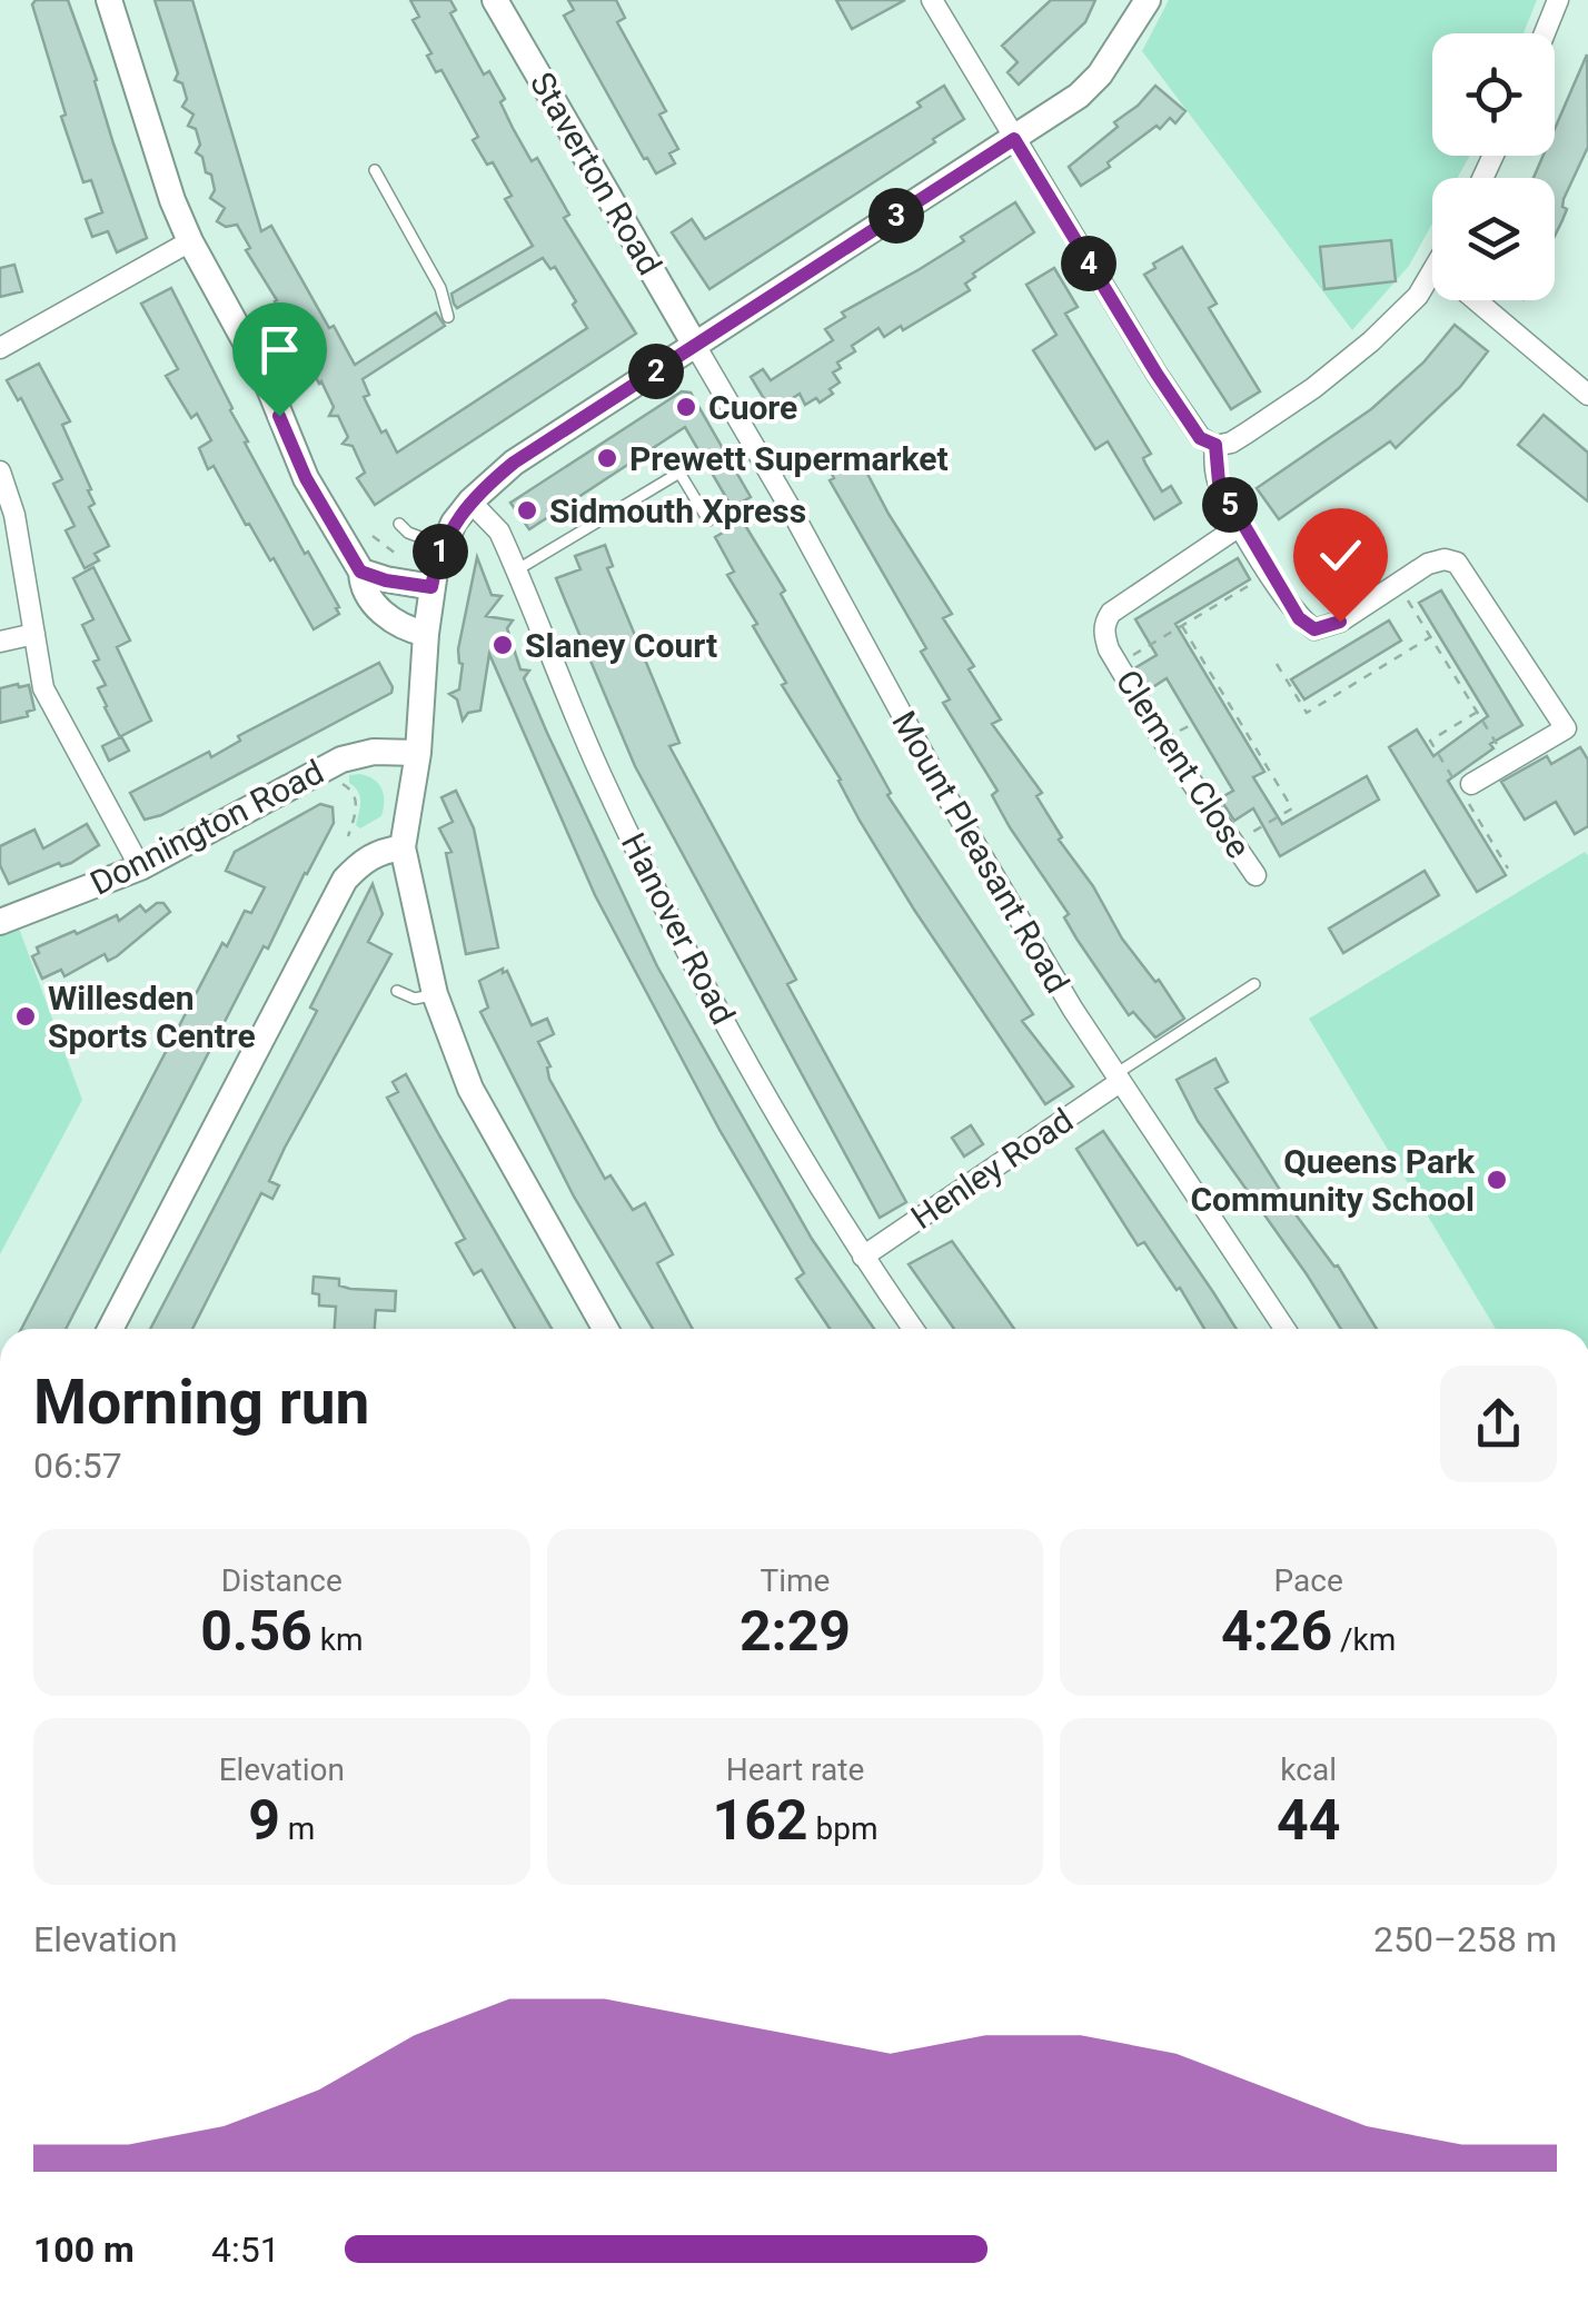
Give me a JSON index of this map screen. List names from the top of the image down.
{
  "streets": {
    "street": [
      "Staverton Road",
      "Clement Close",
      "Donnington Road",
      "Mount Pleasant Road",
      "Hanover Road",
      "Henley Road"
    ]
  },
  "crossings": [
    ["Staverton Road", "Mount Pleasant Road"],
    ["Mount Pleasant Road", "Henley Road"],
    ["Hanover Road", "Henley Road"]
  ],
  "places": [
    "Cuore",
    "Prewett Supermarket",
    "Sidmouth Xpress",
    "Slaney Court",
    "Willesden Sports Centre",
    "Queens Park Community School"
  ],
  "page": {
    "pins": [
      "3",
      "4",
      "2",
      "5",
      "1"
    ],
    "heading": ["Morning run", "06:57"],
    "stats": [
      ["Distance", "0.56 km"],
      ["Time", "2:29"],
      ["Pace", "4:26 /km"],
      ["Elevation", "9 m"],
      ["Heart rate", "162 bpm"],
      ["kcal", "44"]
    ],
    "chart": ["Elevation", "250–258 m"],
    "list": [
      {
        "name": "100 m",
        "note": "4:51"
      }
    ]
  }
}
